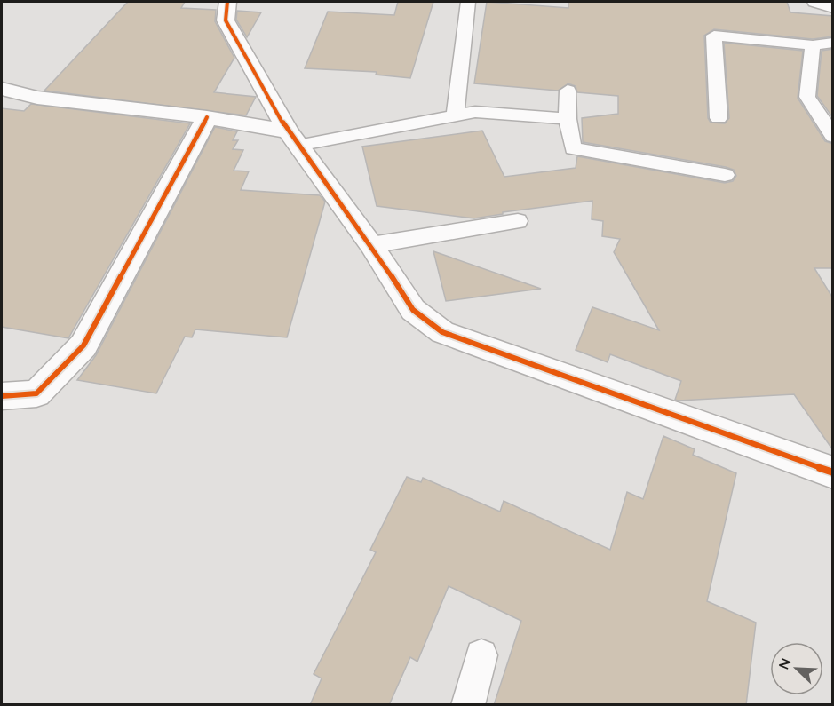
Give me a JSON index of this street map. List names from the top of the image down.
{
  "north": "top left"
}
